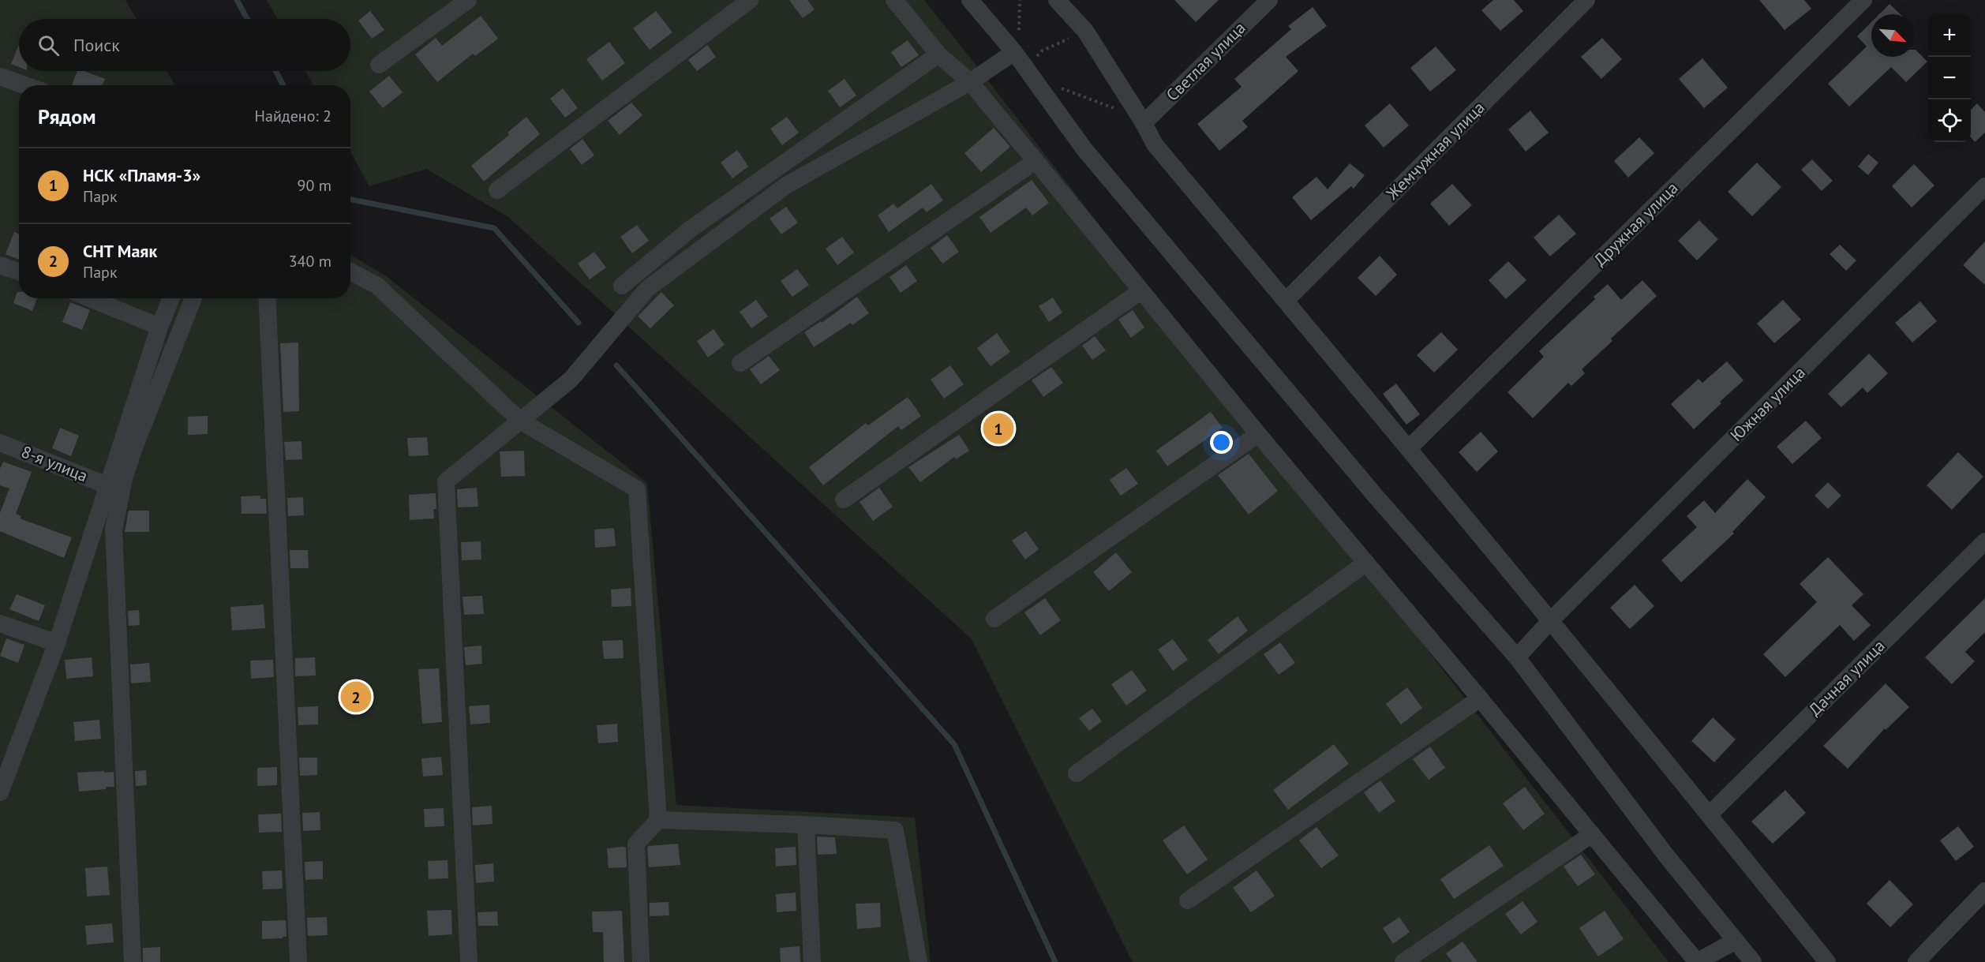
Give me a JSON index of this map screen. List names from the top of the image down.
{
  "streets": {
    "street": [
      "Светлая улица",
      "Жемчужная улица",
      "Дружная улица",
      "Южная улица",
      "8-я улица",
      "Дачная улица"
    ]
  },
  "north": "bottom right",
  "page": {
    "map_buttons": ["+", "−"],
    "search": "Поиск",
    "heading": ["Рядом", "Найдено: 2"],
    "list": [
      {
        "mark": "1",
        "name": "НСК «Пламя-3»",
        "note": "Парк",
        "value": "90 m"
      },
      {
        "mark": "2",
        "name": "СНТ Маяк",
        "note": "Парк",
        "value": "340 m"
      }
    ],
    "pins": ["1", "2"]
  }
}
